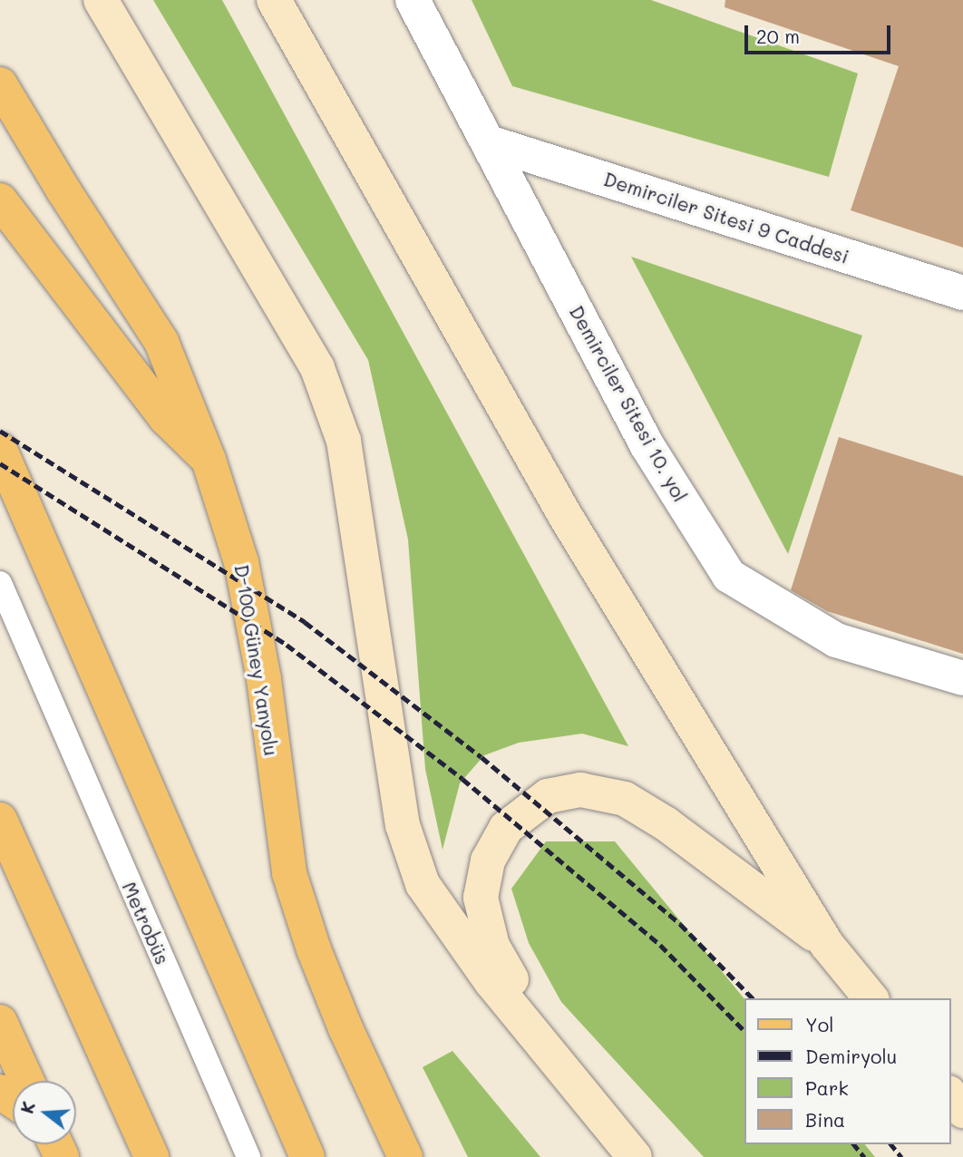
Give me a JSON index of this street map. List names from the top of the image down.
{
  "streets": {
    "main road": ["D-100 Güney Yanyolu"],
    "street": ["Demirciler Sitesi 9 Caddesi", "Demirciler Sitesi 10. yol"],
    "lane": ["Metrobüs"]
  },
  "crossings": [
    ["Demirciler Sitesi 9 Caddesi", "Demirciler Sitesi 10. yol"]
  ],
  "legend": [
    "Yol",
    "Demiryolu",
    "Park",
    "Bina"
  ],
  "scale_bar": "20 m",
  "north": "left"
}
